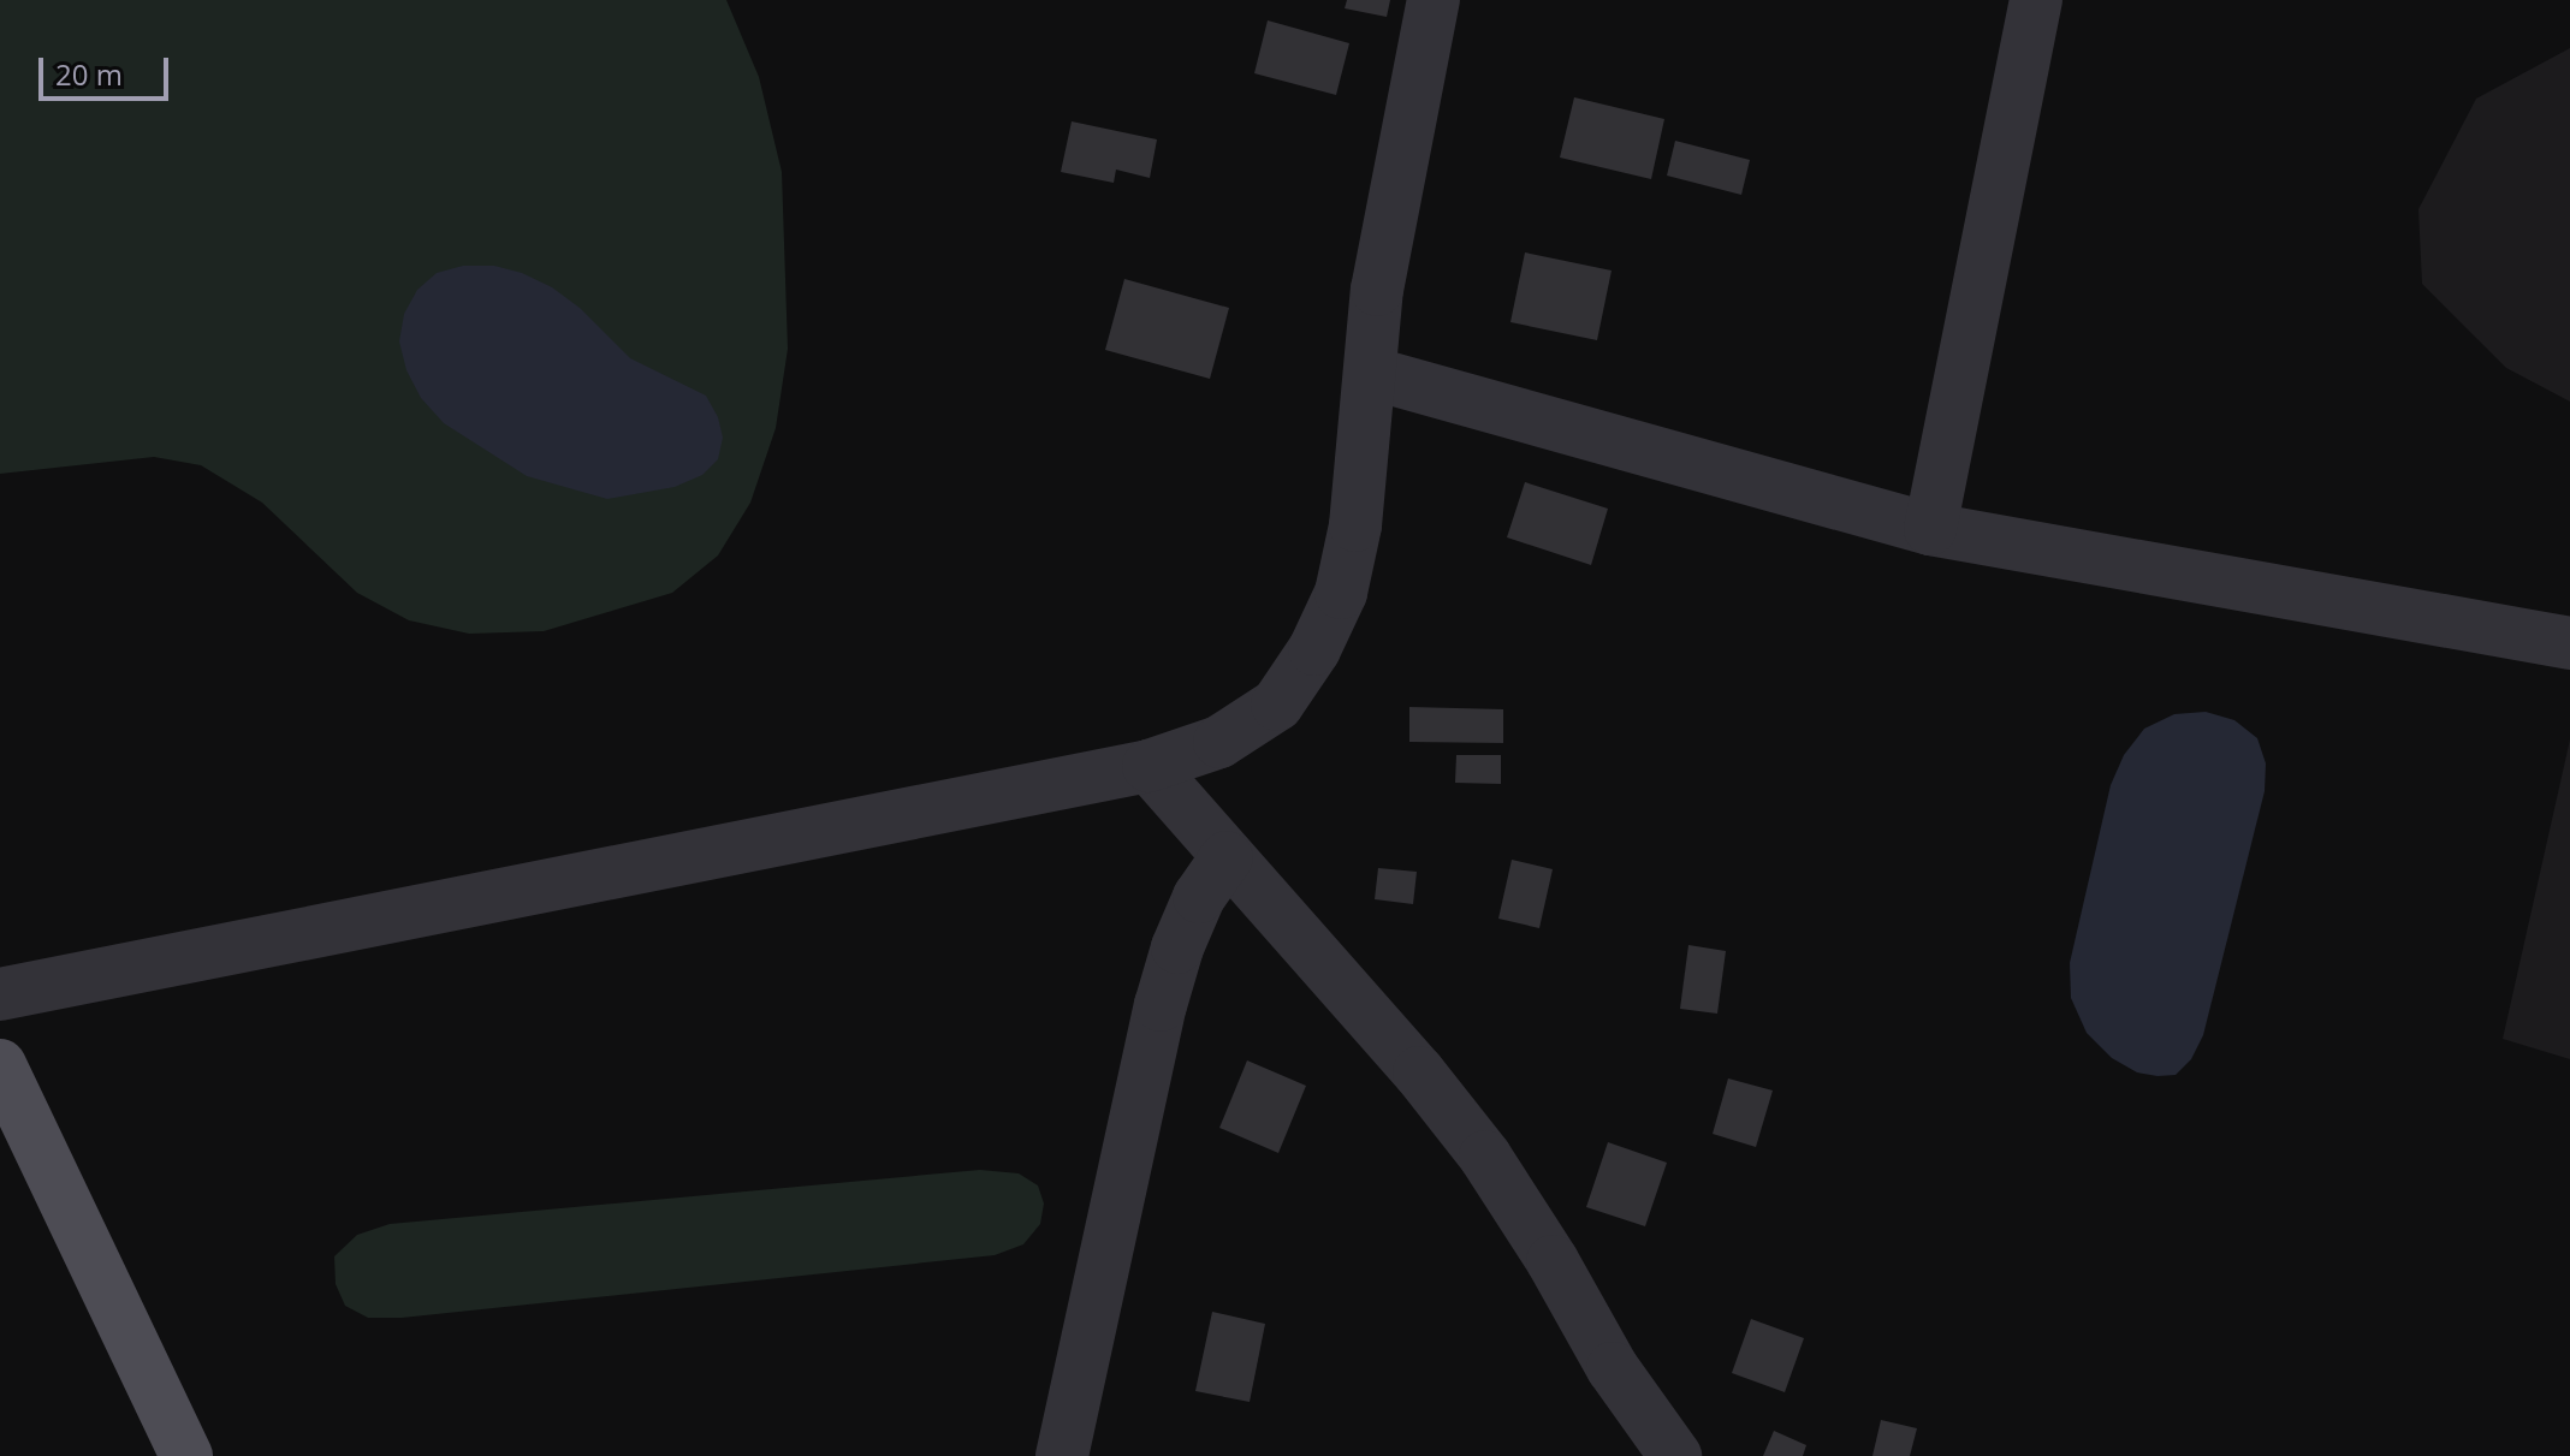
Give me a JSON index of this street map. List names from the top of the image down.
{
  "scale_bar": "20 m"
}
